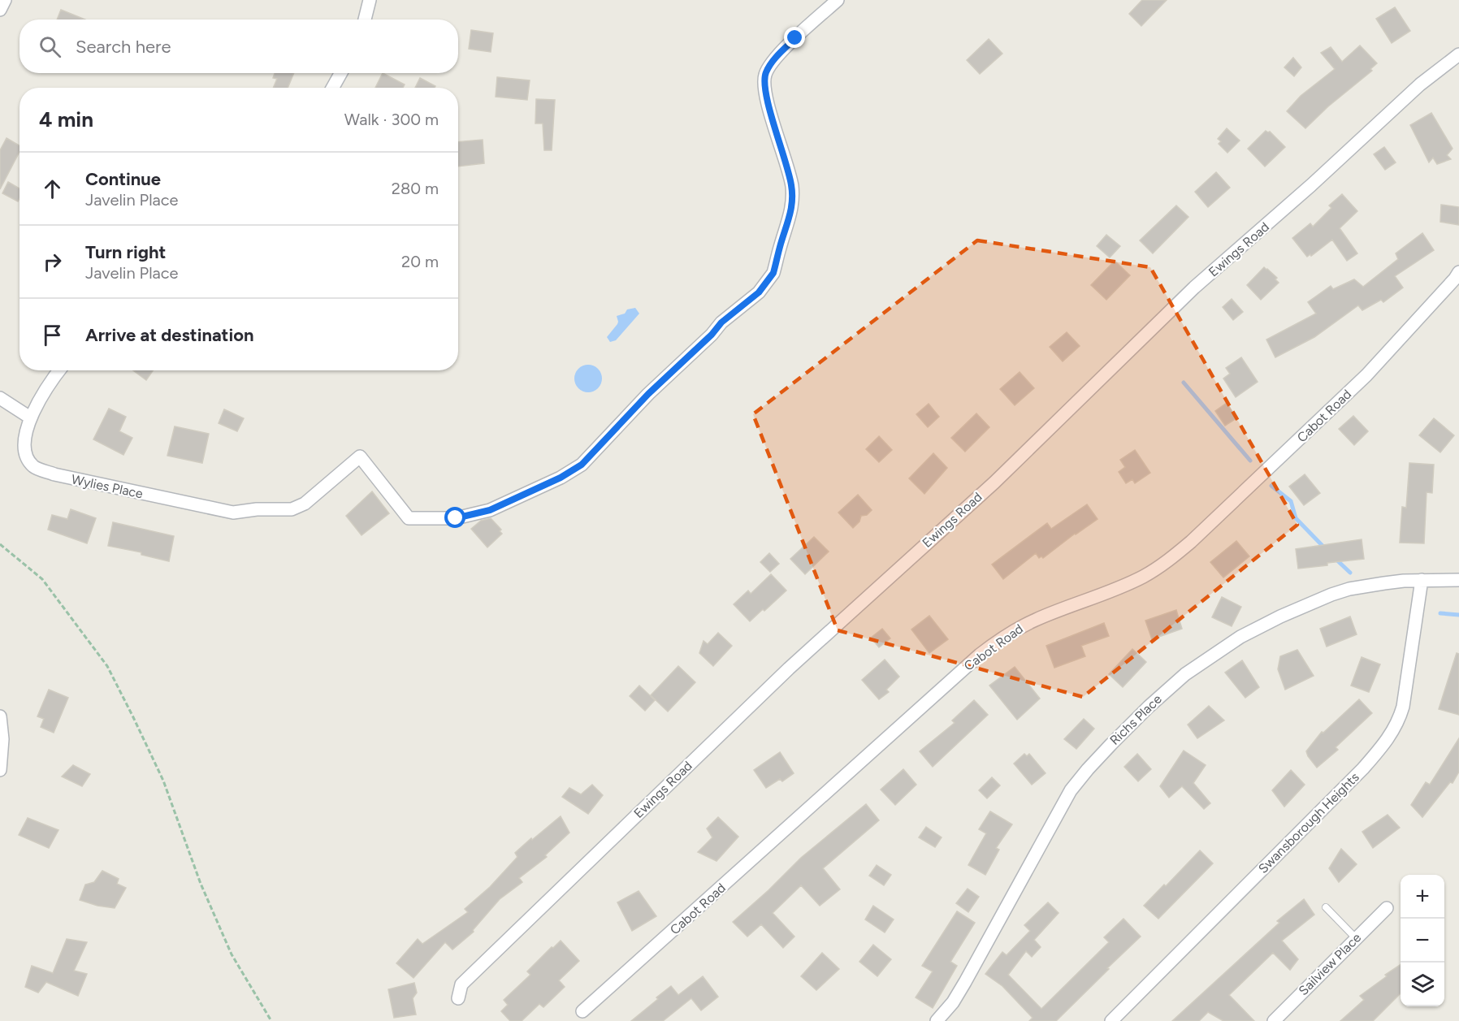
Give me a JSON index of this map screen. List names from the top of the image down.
{
  "streets": {
    "street": [
      "Ewings Road",
      "Cabot Road",
      "Wylies Place",
      "Richs Place",
      "Swansborough Heights",
      "Sailview Place"
    ]
  },
  "crossings": [
    ["Richs Place", "Swansborough Heights"]
  ],
  "page": {
    "search": "Search here",
    "heading": ["4 min", "Walk · 300 m"],
    "list": [
      ["Continue", "Javelin Place", "280 m"],
      ["Turn right", "Javelin Place", "20 m"],
      "Arrive at destination"
    ],
    "map_buttons": ["+", "−"]
  }
}
